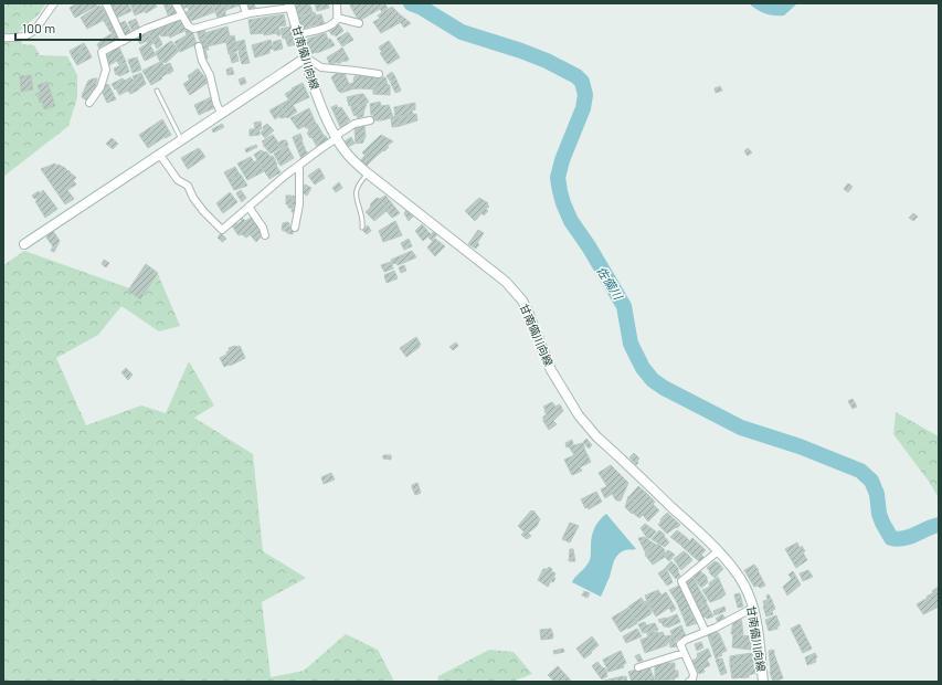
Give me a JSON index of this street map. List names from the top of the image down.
{
  "streets": {
    "main road": ["甘南備川向線"]
  },
  "water": ["佐備川"],
  "scale_bar": "100 m"
}
